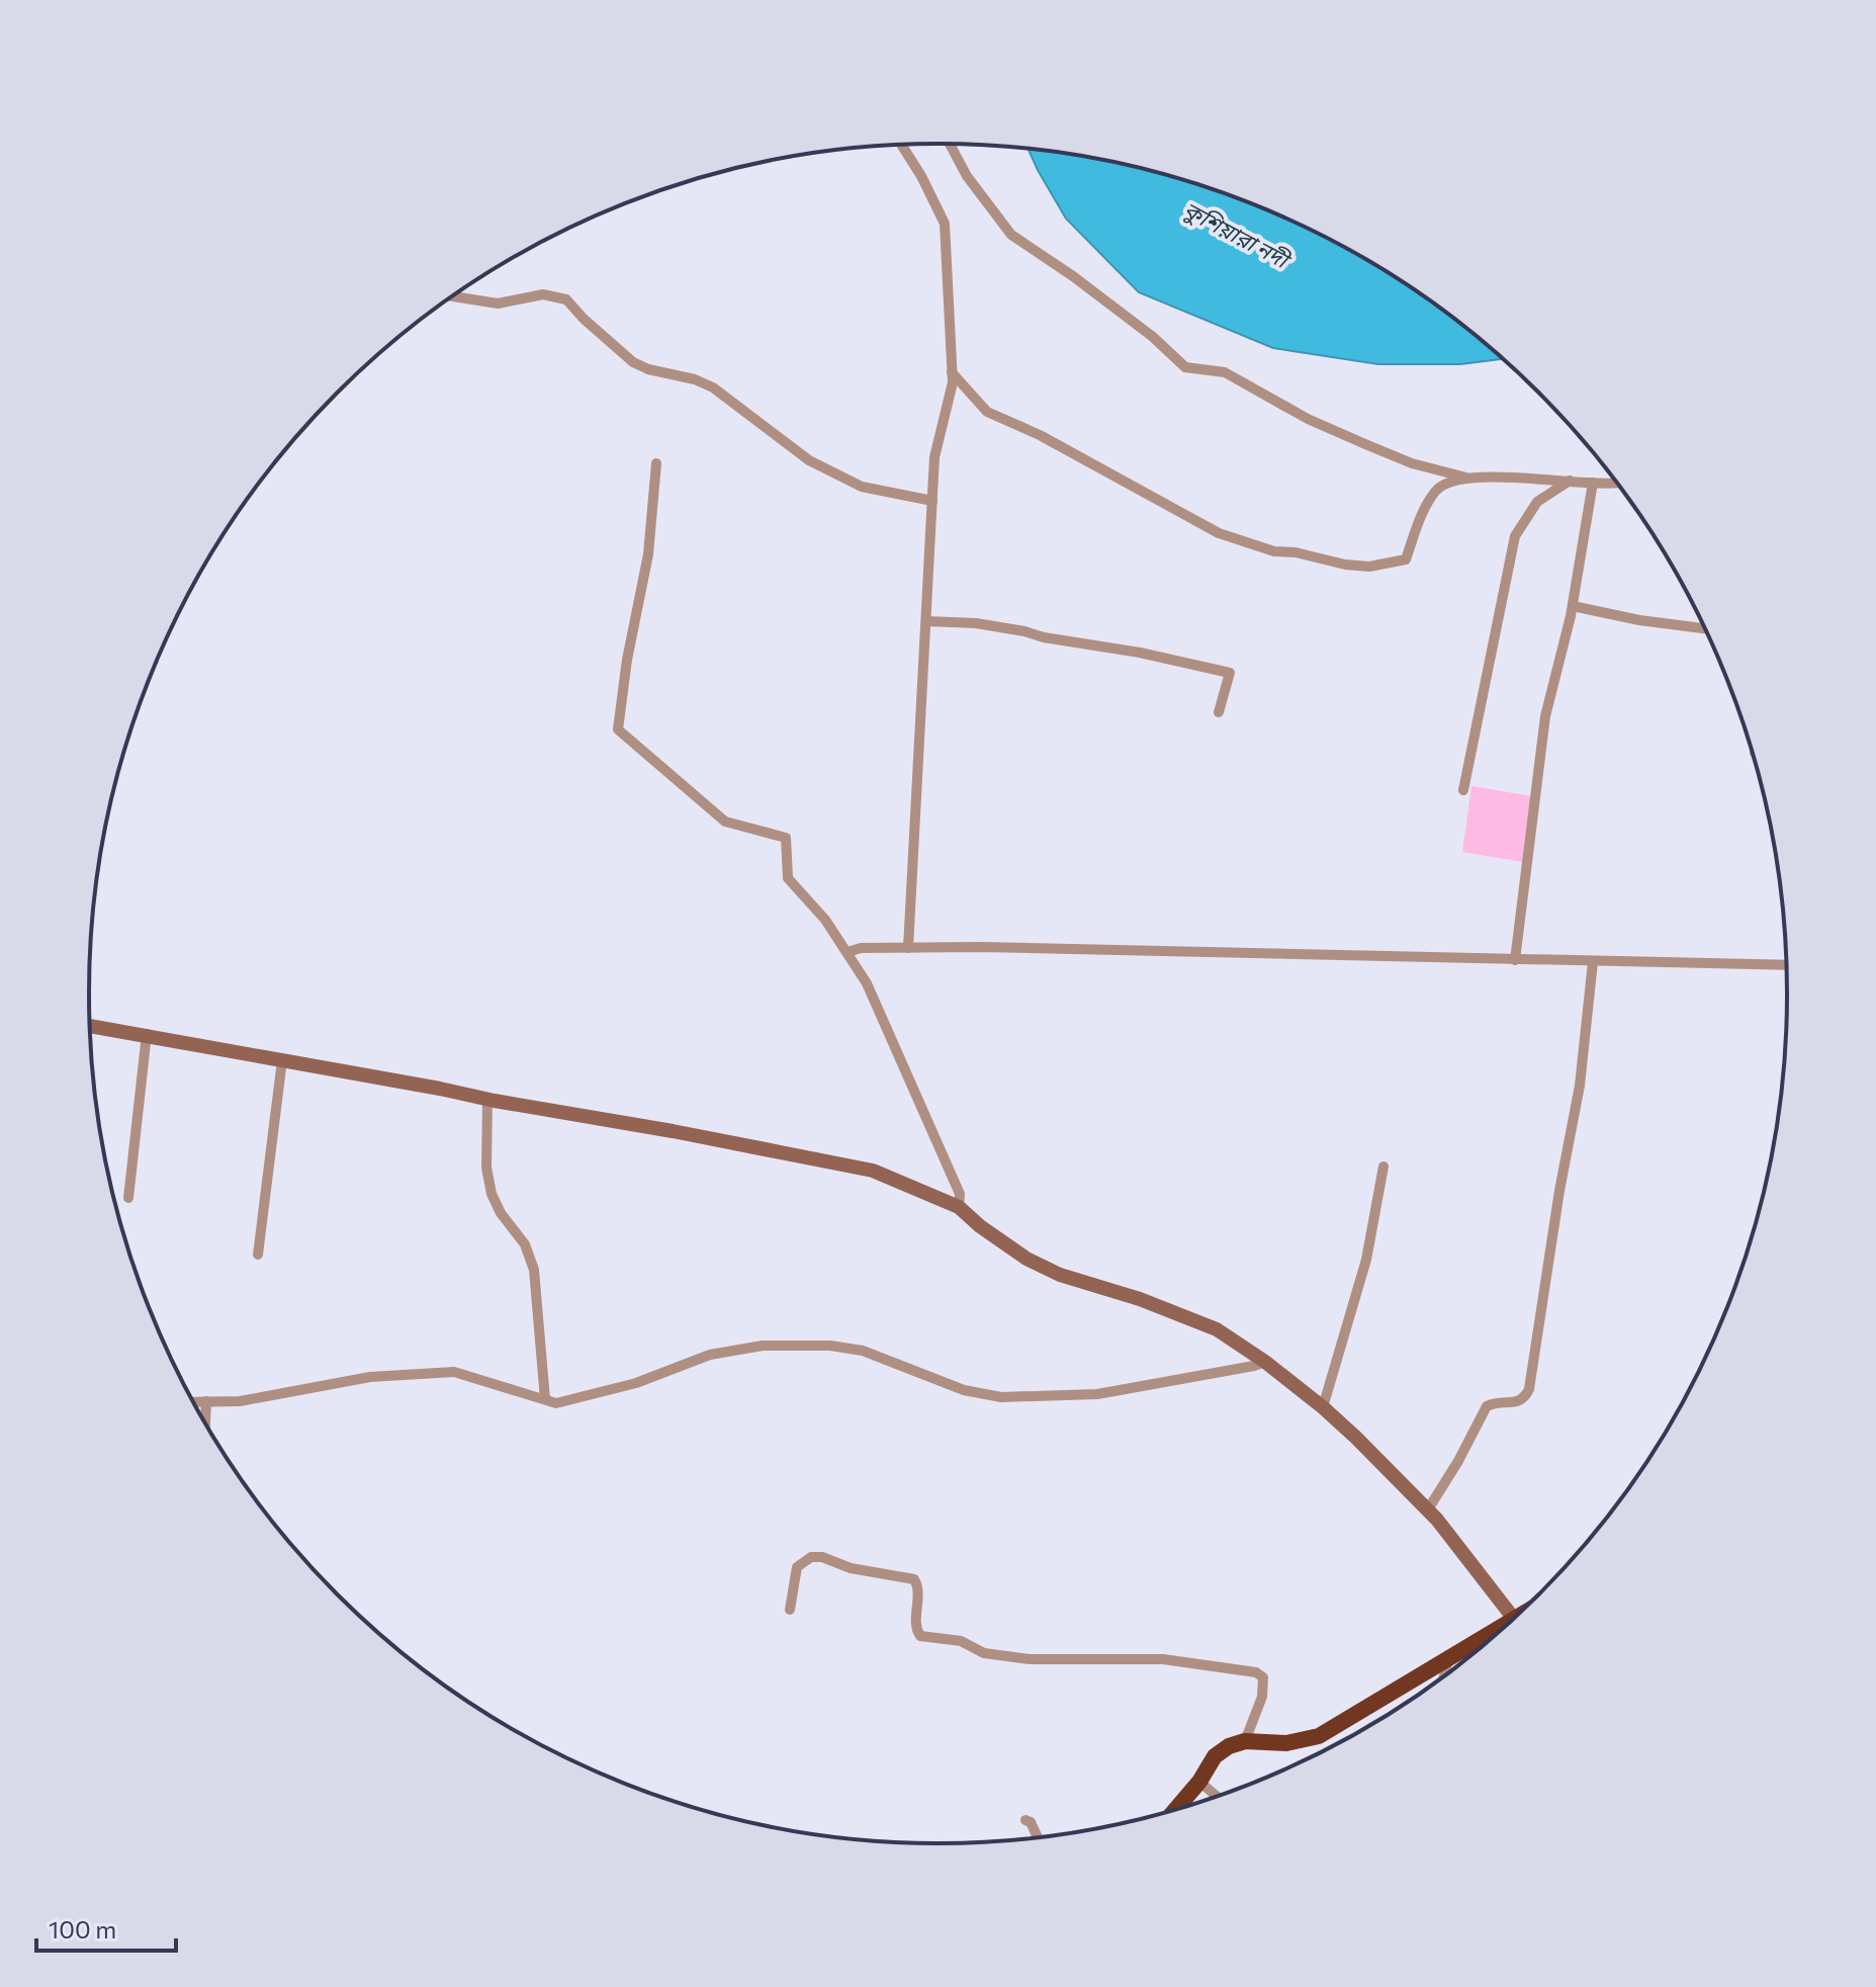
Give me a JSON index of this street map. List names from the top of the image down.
{
  "water": ["কুশিয়ারা নদী"],
  "scale_bar": "100 m"
}
